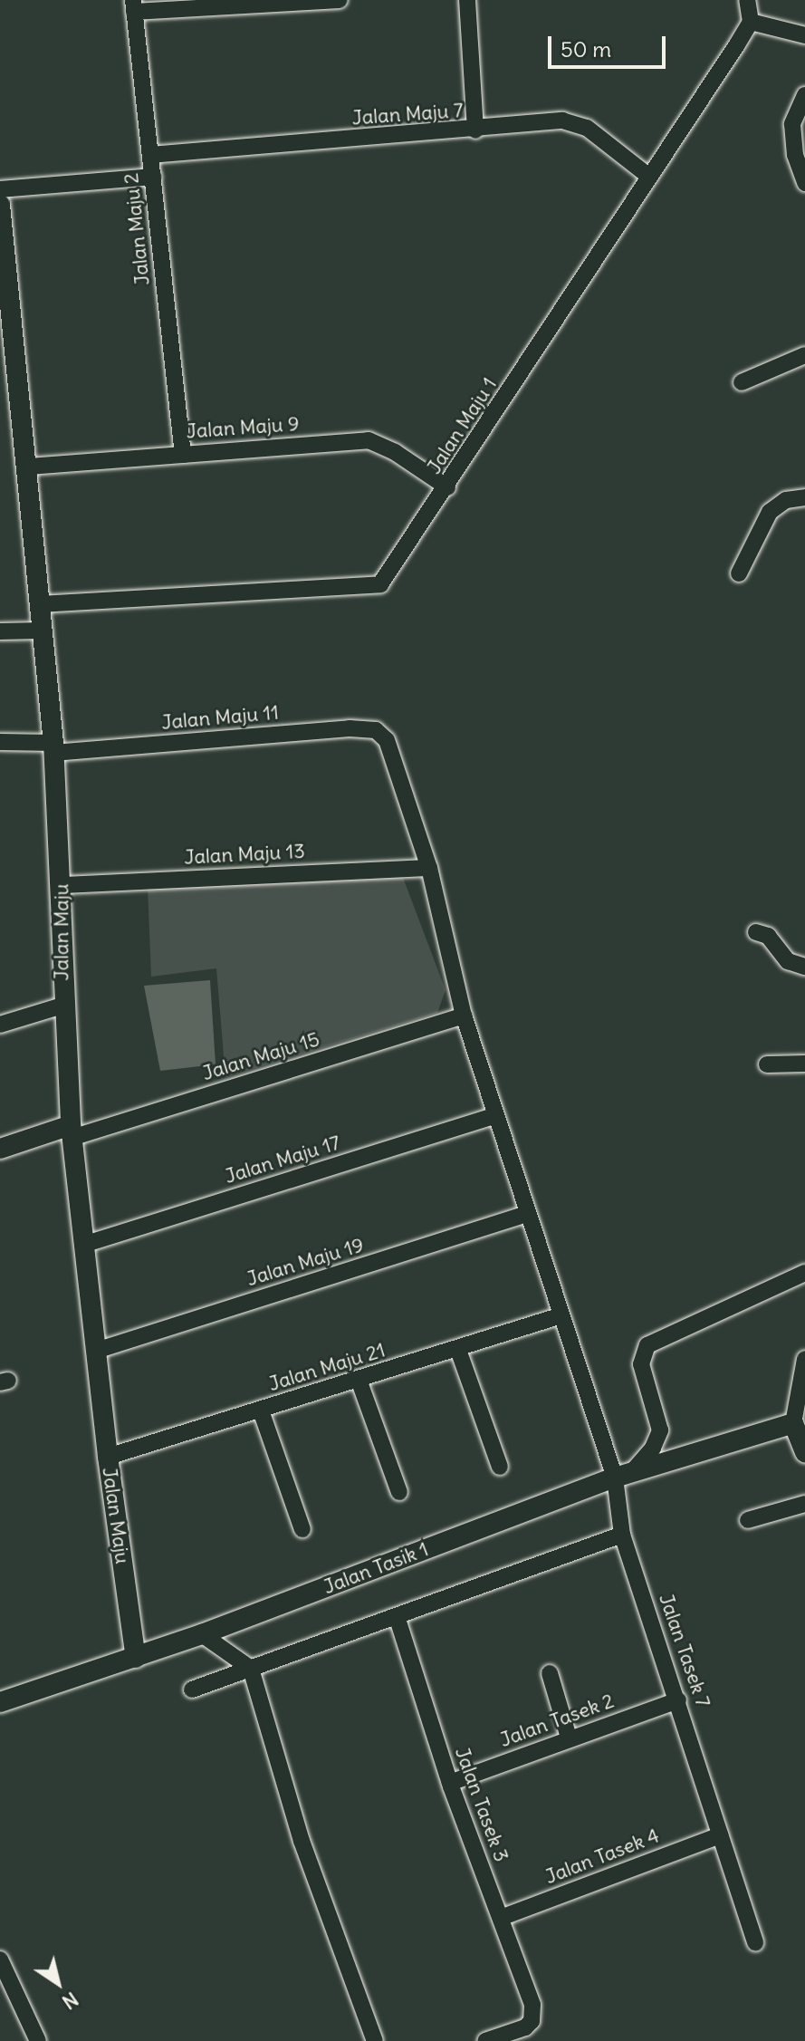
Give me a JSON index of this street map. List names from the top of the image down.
{
  "streets": {
    "street": [
      "Jalan Maju 7",
      "Jalan Maju 2",
      "Jalan Maju 1",
      "Jalan Maju 9",
      "Jalan Maju 11",
      "Jalan Maju 13",
      "Jalan Maju",
      "Jalan Maju 15",
      "Jalan Maju 17",
      "Jalan Maju 19",
      "Jalan Maju 21",
      "Jalan Tasik 1",
      "Jalan Tasek 7",
      "Jalan Tasek 2",
      "Jalan Tasek 3",
      "Jalan Tasek 4"
    ]
  },
  "crossings": [
    ["Jalan Maju 7", "Jalan Maju 2"],
    ["Jalan Maju 7", "Jalan Maju 1"],
    ["Jalan Maju 2", "Jalan Maju 9"],
    ["Jalan Maju 1", "Jalan Maju 9"],
    ["Jalan Maju 1", "Jalan Maju"],
    ["Jalan Maju 9", "Jalan Maju"],
    ["Jalan Maju 11", "Jalan Maju"],
    ["Jalan Maju 11", "Jalan Tasek 7"],
    ["Jalan Maju 13", "Jalan Maju"],
    ["Jalan Maju 13", "Jalan Tasek 7"],
    ["Jalan Maju", "Jalan Maju 15"],
    ["Jalan Maju", "Jalan Maju 17"],
    ["Jalan Maju", "Jalan Maju 19"],
    ["Jalan Maju", "Jalan Maju 21"],
    ["Jalan Maju", "Jalan Tasik 1"],
    ["Jalan Maju 15", "Jalan Tasek 7"],
    ["Jalan Maju 17", "Jalan Tasek 7"],
    ["Jalan Maju 19", "Jalan Tasek 7"],
    ["Jalan Maju 21", "Jalan Tasek 7"],
    ["Jalan Tasik 1", "Jalan Tasek 7"],
    ["Jalan Tasek 7", "Jalan Tasek 2"],
    ["Jalan Tasek 7", "Jalan Tasek 4"],
    ["Jalan Tasek 2", "Jalan Tasek 3"],
    ["Jalan Tasek 3", "Jalan Tasek 4"]
  ],
  "scale_bar": "50 m",
  "north": "bottom right"
}
